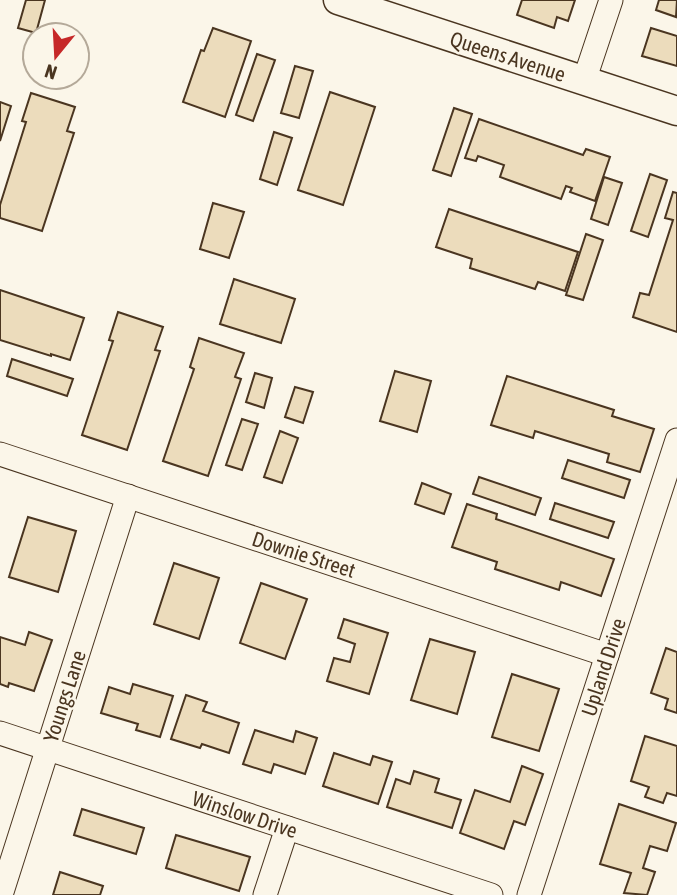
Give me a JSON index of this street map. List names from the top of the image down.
{
  "streets": {
    "main road": ["Queens Avenue"],
    "street": [
      "Downie Street",
      "Upland Drive",
      "Youngs Lane",
      "Winslow Drive"
    ]
  },
  "crossings": [
    ["Downie Street", "Upland Drive"],
    ["Downie Street", "Youngs Lane"],
    ["Youngs Lane", "Winslow Drive"]
  ],
  "north": "bottom"
}
